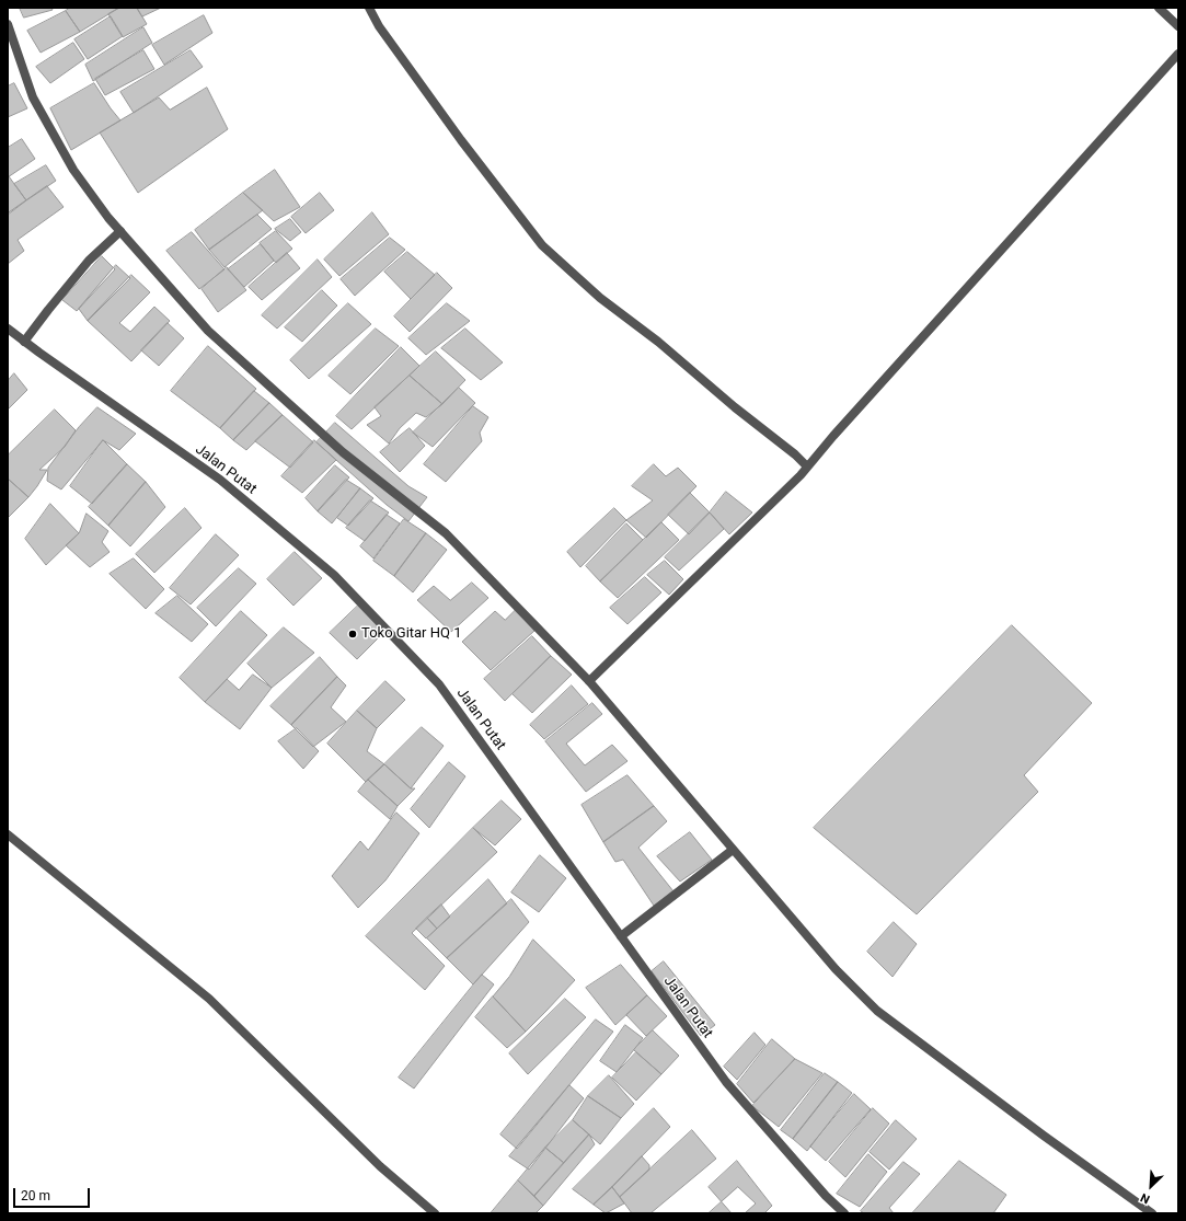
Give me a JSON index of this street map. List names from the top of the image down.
{
  "streets": {
    "street": ["Jalan Putat"]
  },
  "places": ["Toko Gitar HQ 1"],
  "scale_bar": "20 m",
  "north": "bottom left"
}
